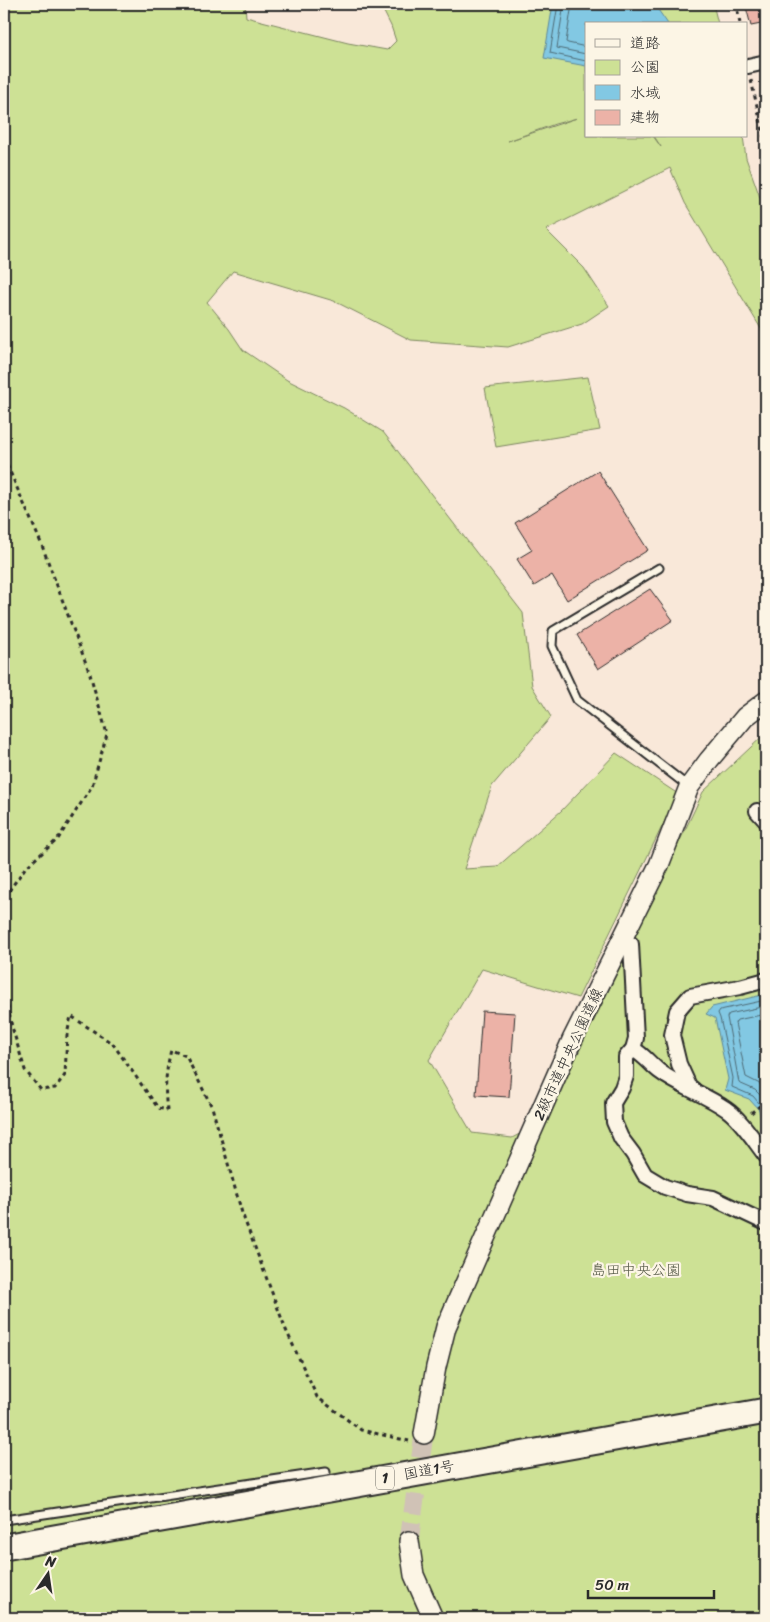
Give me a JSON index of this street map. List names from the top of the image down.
{
  "streets": {
    "highway": ["国道1号", "1"],
    "street": ["2級市道中央公園道線"]
  },
  "parks": ["島田中央公園"],
  "legend": [
    "道路",
    "公園",
    "水域",
    "建物"
  ],
  "scale_bar": "50 m",
  "north": "top"
}
